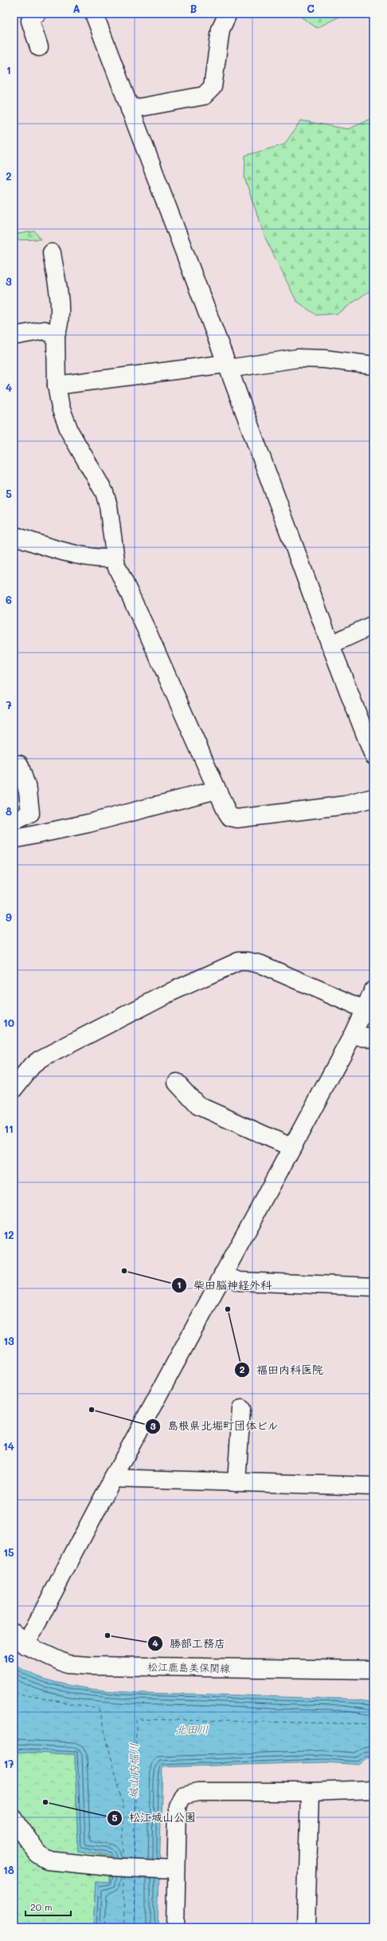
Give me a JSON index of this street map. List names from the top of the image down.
{
  "streets": {
    "street": ["松江鹿島美保関線"]
  },
  "water": ["北田川", "城山内堀川"],
  "places": [
    "柴田脳神経外科",
    "福田内科医院",
    "島根県北堀町団体ビル",
    "勝部工務店",
    "松江城山公園"
  ],
  "scale_bar": "20 m",
  "grid": {
    "columns": ["A", "B", "C"],
    "rows": [
      "1",
      "2",
      "3",
      "4",
      "5",
      "6",
      "7",
      "8",
      "9",
      "10",
      "11",
      "12",
      "13",
      "14",
      "15",
      "16",
      "17",
      "18"
    ]
  }
}
